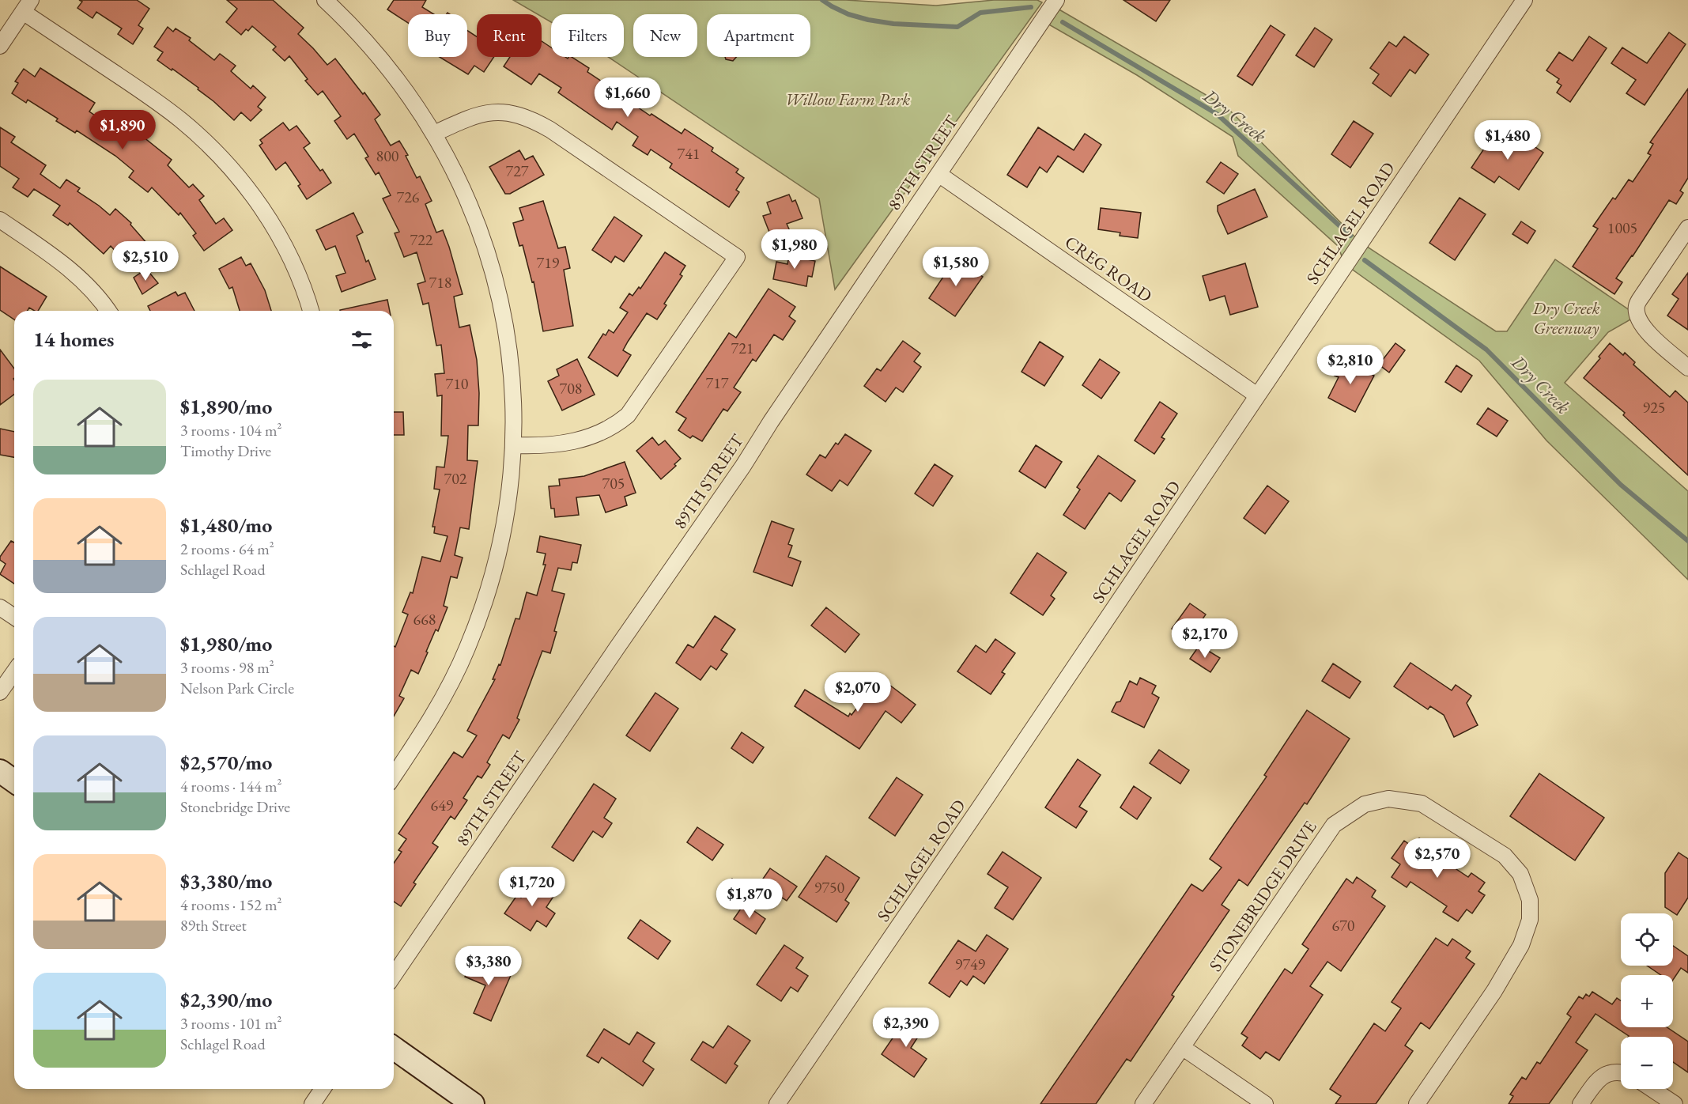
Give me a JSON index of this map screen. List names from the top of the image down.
{
  "streets": {
    "street": [
      "89TH STREET",
      "SCHLAGEL ROAD",
      "CREG ROAD",
      "STONEBRIDGE DRIVE"
    ]
  },
  "crossings": [
    ["89TH STREET", "CREG ROAD"],
    ["SCHLAGEL ROAD", "CREG ROAD"]
  ],
  "water": ["Dry Creek"],
  "parks": ["Willow Farm Park", "Dry Creek Greenway"],
  "house_numbers": [
    "741",
    "800",
    "727",
    "726",
    "1005",
    "722",
    "719",
    "718",
    "721",
    "717",
    "710",
    "708",
    "925",
    "702",
    "705",
    "668",
    "649",
    "9750",
    "670",
    "9749"
  ],
  "page": {
    "chip": [
      "Buy",
      "Rent",
      "Filters",
      "New",
      "Apartment"
    ],
    "price": [
      "$1,660",
      "$1,890",
      "$1,480",
      "$1,980",
      "$2,510",
      "$1,580",
      "$2,810",
      "$2,170",
      "$2,070",
      "$2,570",
      "$1,720",
      "$1,870",
      "$3,380",
      "$2,390"
    ],
    "heading": "14 homes",
    "list": [
      {
        "name": "$1,890/mo",
        "note": "3 rooms · 104 m² · Timothy Drive"
      },
      {
        "name": "$1,480/mo",
        "note": "2 rooms · 64 m² · Schlagel Road"
      },
      {
        "name": "$1,980/mo",
        "note": "3 rooms · 98 m² · Nelson Park Circle"
      },
      {
        "name": "$2,570/mo",
        "note": "4 rooms · 144 m² · Stonebridge Drive"
      },
      {
        "name": "$3,380/mo",
        "note": "4 rooms · 152 m² · 89th Street"
      },
      {
        "name": "$2,390/mo",
        "note": "3 rooms · 101 m² · Schlagel Road"
      }
    ],
    "map_buttons": ["+", "−"]
  }
}
